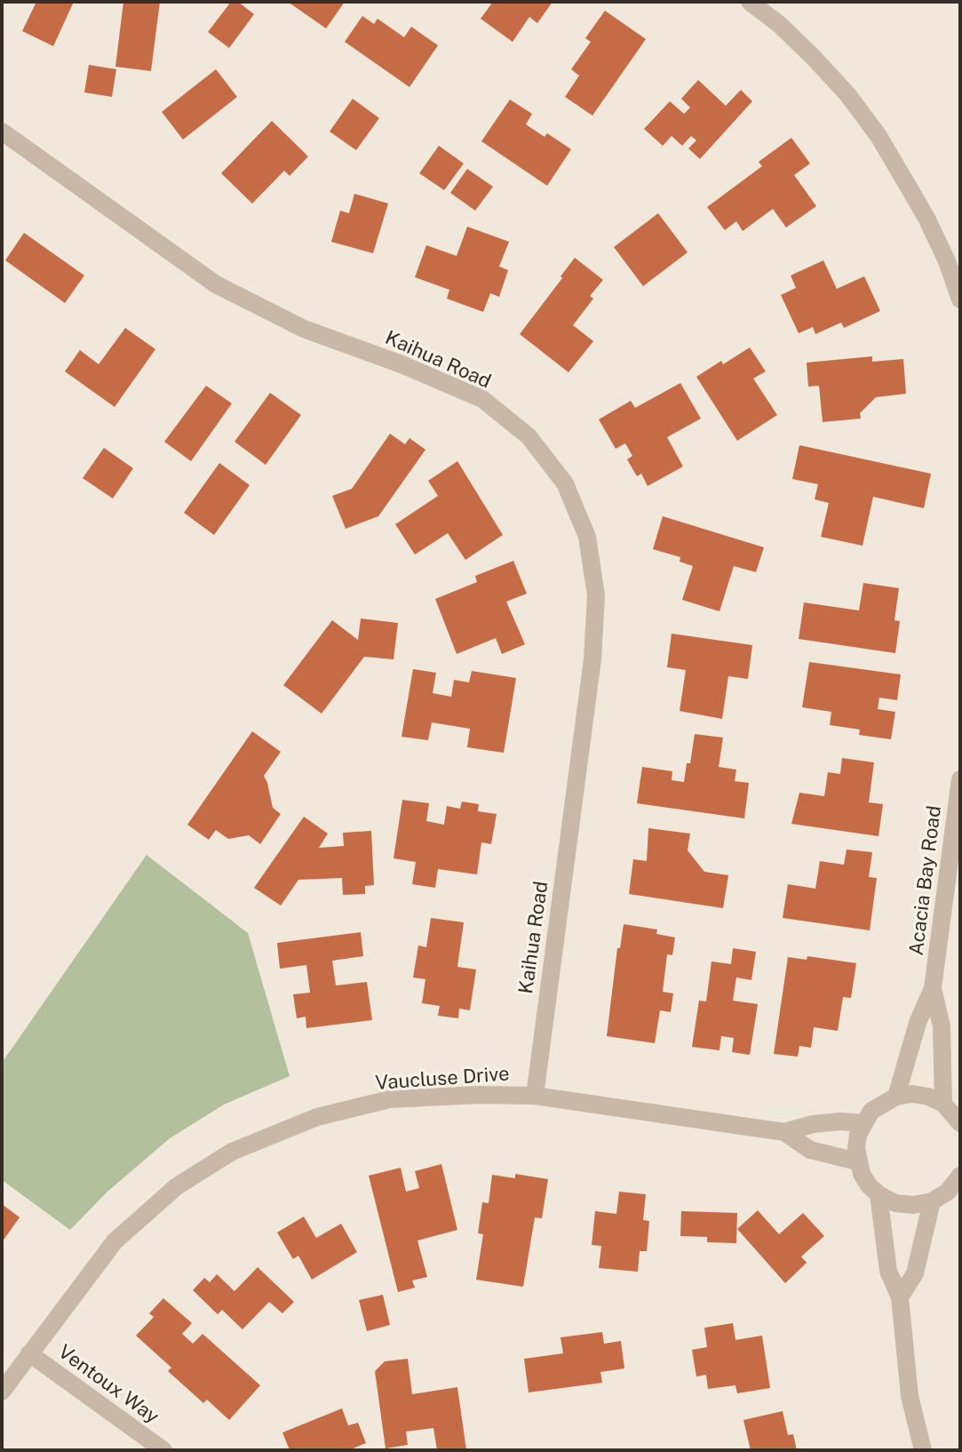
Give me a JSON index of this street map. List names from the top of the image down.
{
  "streets": {
    "street": [
      "Kaihua Road",
      "Acacia Bay Road",
      "Vaucluse Drive",
      "Ventoux Way"
    ]
  },
  "crossings": [
    ["Kaihua Road", "Vaucluse Drive"],
    ["Vaucluse Drive", "Ventoux Way"]
  ]
}
